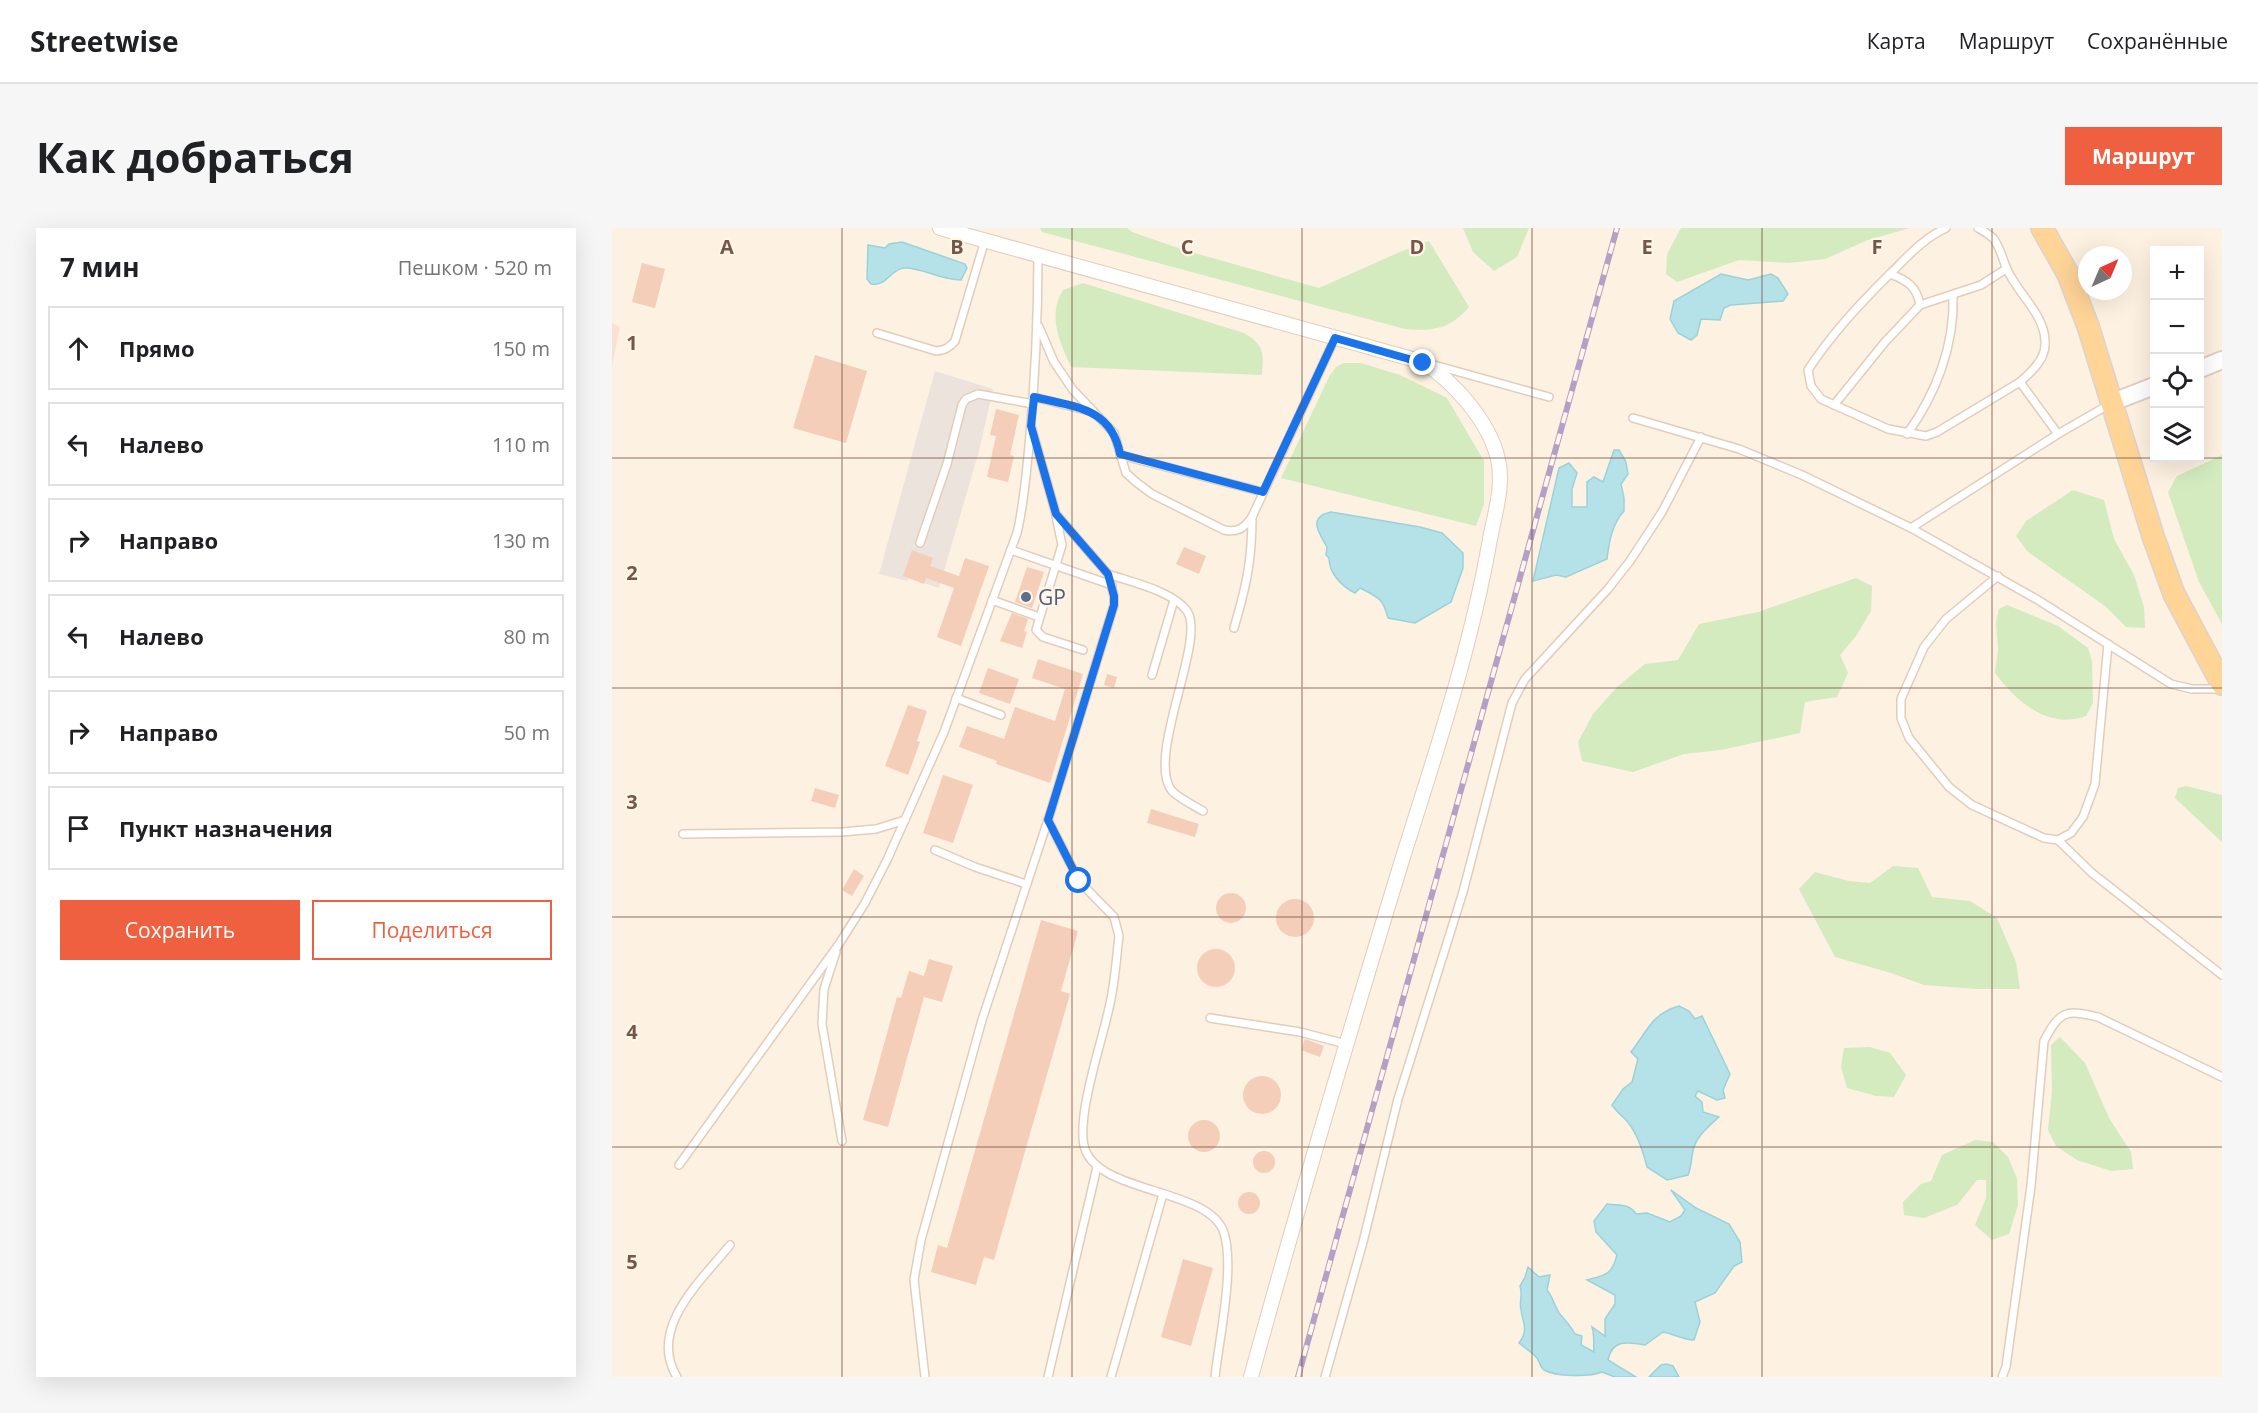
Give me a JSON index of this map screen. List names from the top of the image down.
{
  "places": ["GP"],
  "north": "top right",
  "page": {
    "header": "Streetwise",
    "nav": ["Карта", "Маршрут", "Сохранённые"],
    "buttons": [
      "Маршрут",
      ["Сохранить", "Поделиться"]
    ],
    "title": "Как добраться",
    "heading": ["7 мин", "Пешком · 520 m"],
    "map_buttons": ["+", "−"],
    "list": [
      ["Прямо", "150 m"],
      ["Налево", "110 m"],
      ["Направо", "130 m"],
      ["Налево", "80 m"],
      ["Направо", "50 m"],
      "Пункт назначения"
    ]
  },
  "grid": {
    "columns": [
      "A",
      "B",
      "C",
      "D",
      "E",
      "F"
    ],
    "rows": [
      "1",
      "2",
      "3",
      "4",
      "5"
    ]
  }
}
